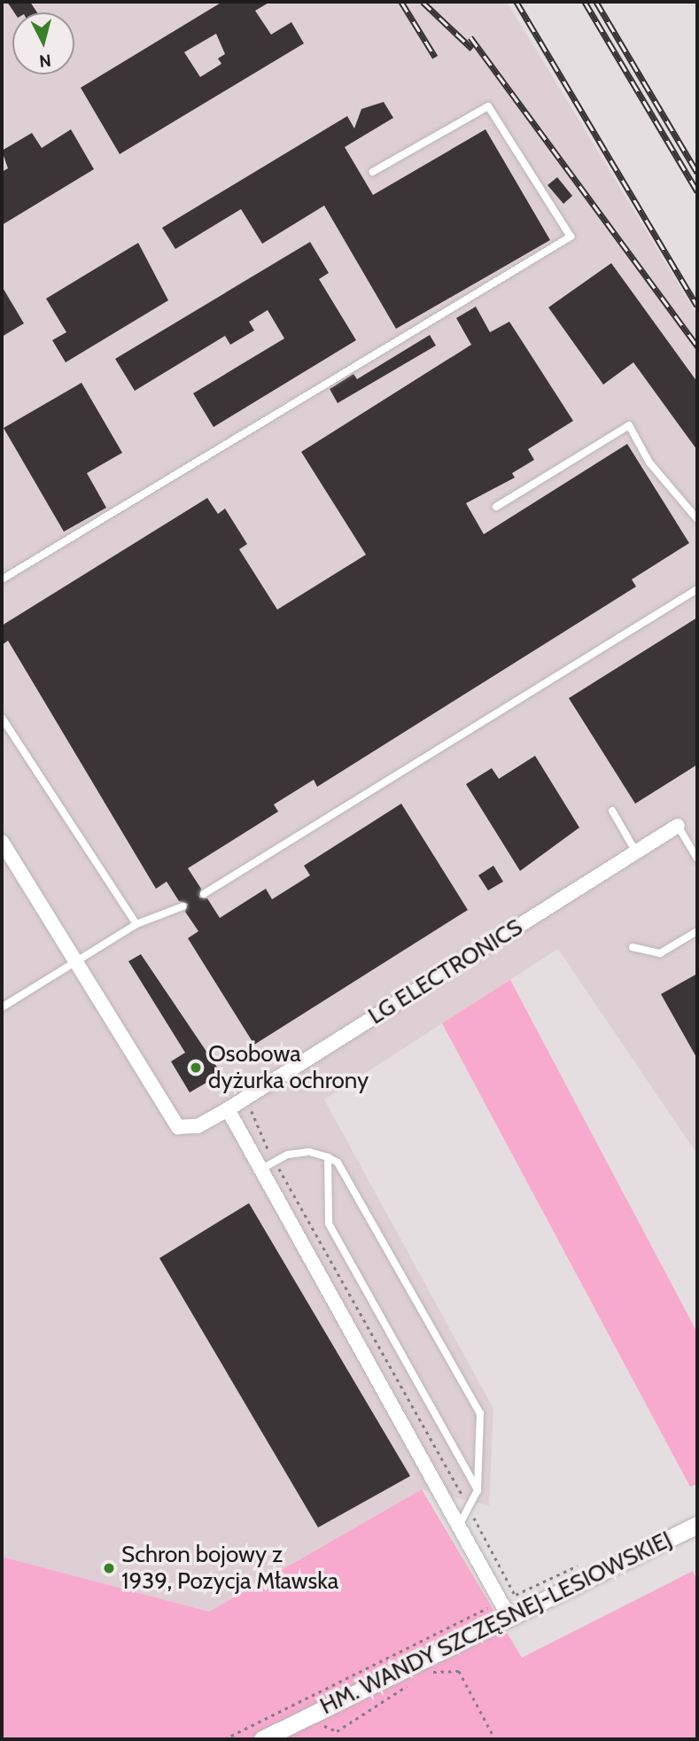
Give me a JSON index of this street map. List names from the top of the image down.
{
  "streets": {
    "street": ["LG ELECTRONICS", "HM. WANDY SZCZĘSNEJ-LESIOWSKIEJ"]
  },
  "places": ["Osobowa dyżurka ochrony", "Schron bojowy z 1939, Pozycja Mławska"],
  "north": "bottom"
}
